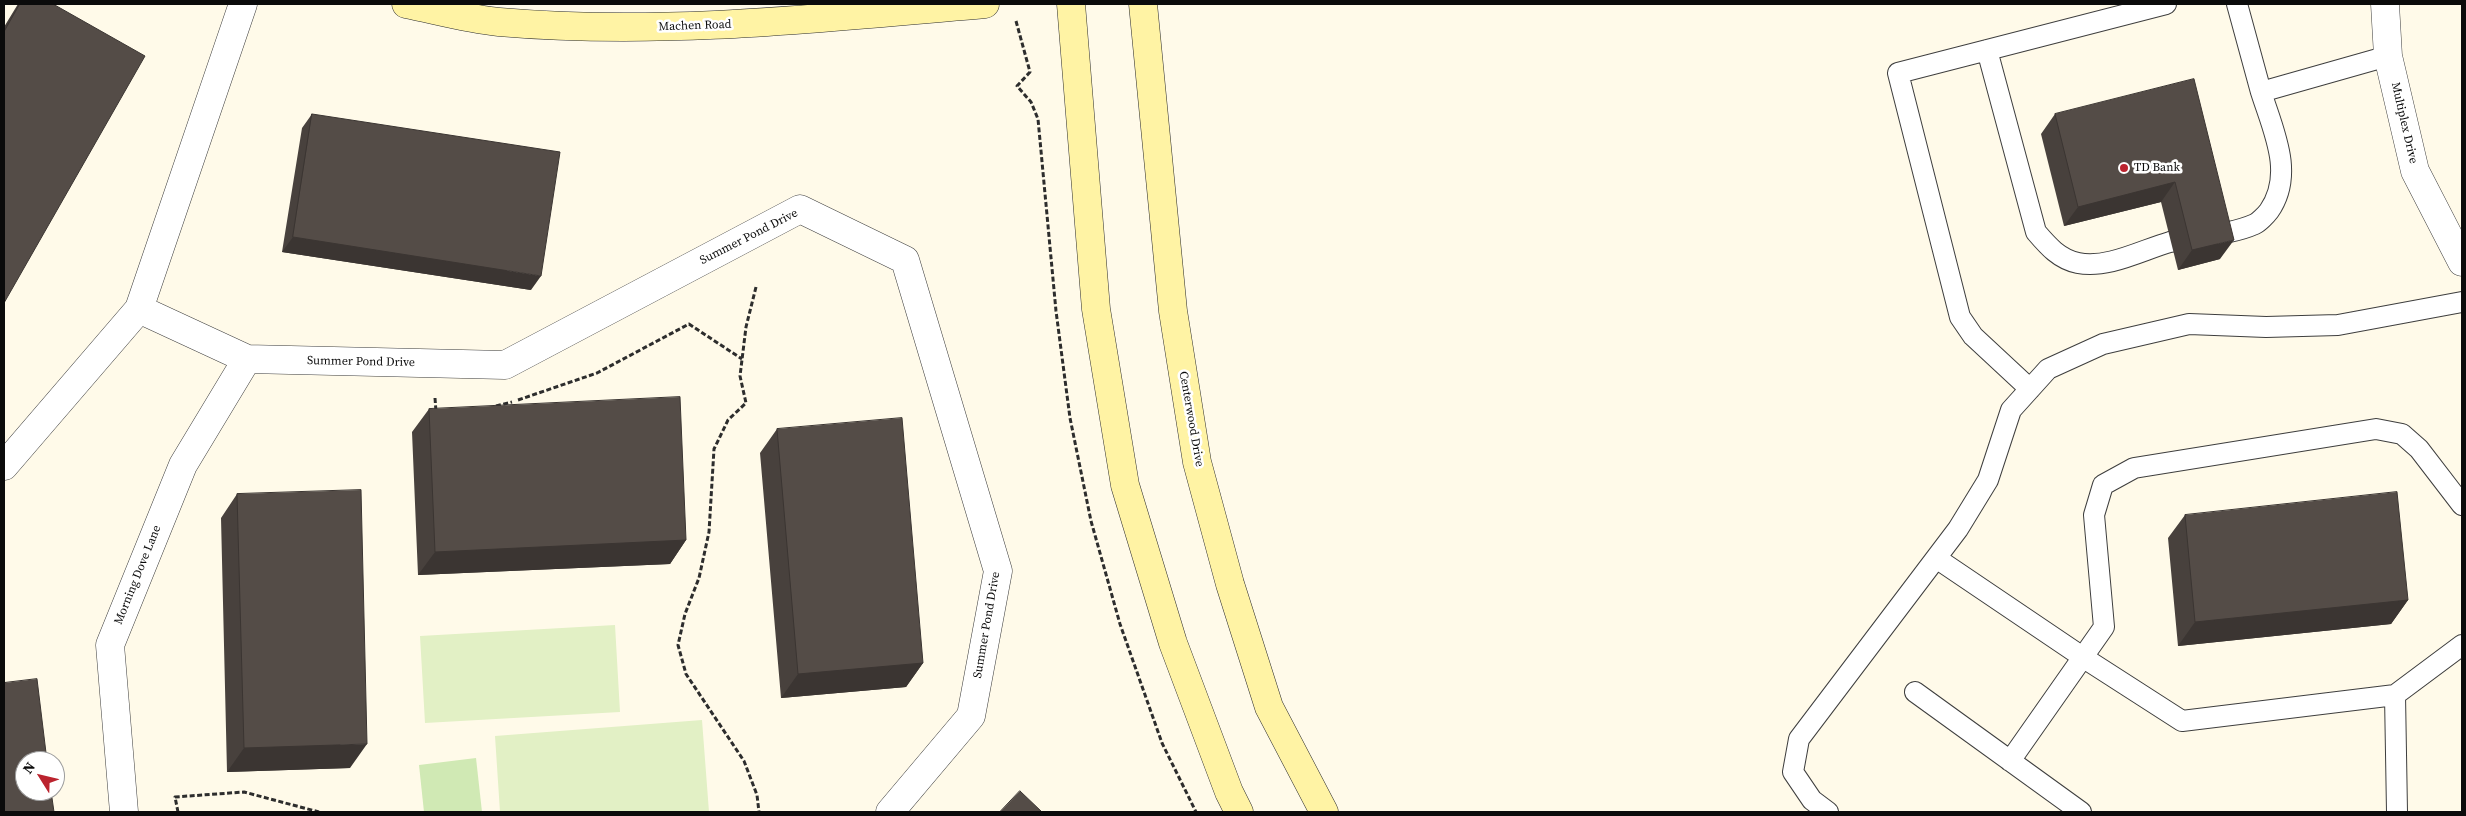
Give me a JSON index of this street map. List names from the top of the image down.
{
  "streets": {
    "street": [
      "Machen Road",
      "Multiplex Drive",
      "Summer Pond Drive",
      "Centerwood Drive",
      "Morning Dove Lane"
    ]
  },
  "crossings": [
    ["Summer Pond Drive", "Morning Dove Lane"]
  ],
  "places": ["TD Bank"],
  "north": "top left"
}
